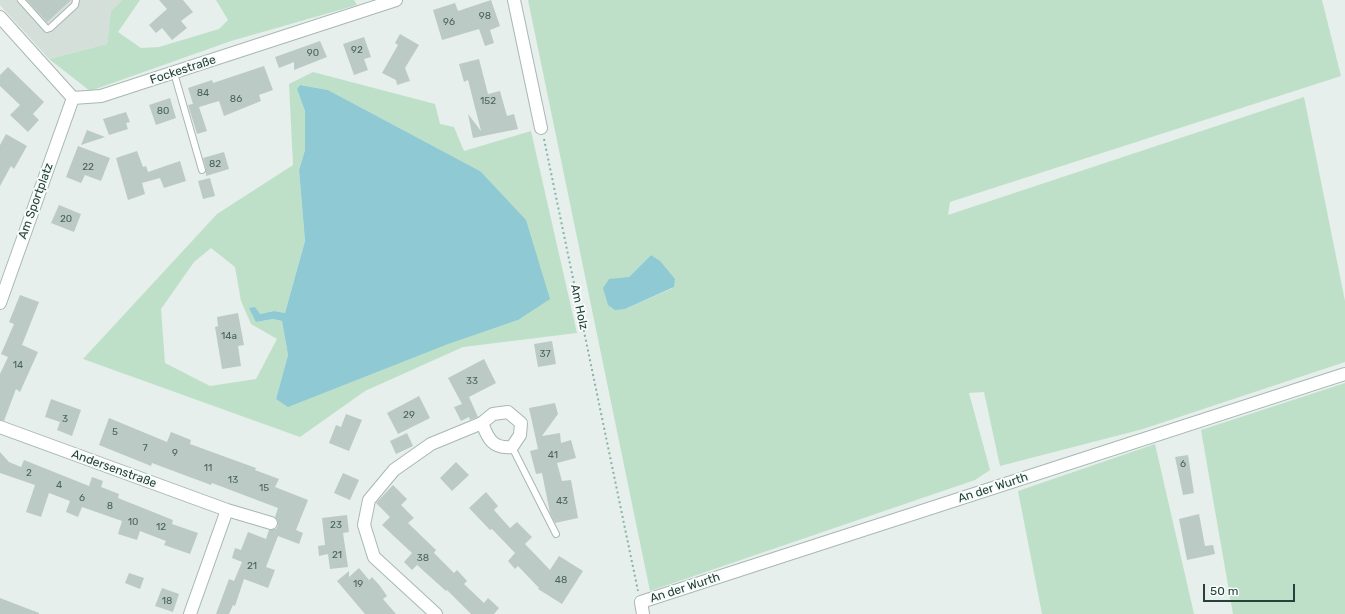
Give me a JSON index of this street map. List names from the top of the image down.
{
  "streets": {
    "street": [
      "Fockestraße",
      "Am Sportplatz",
      "Andersenstraße",
      "An der Wurth"
    ],
    "path": ["Am Holz"]
  },
  "crossings": [
    ["Fockestraße", "Am Sportplatz"],
    ["Am Holz", "An der Wurth"]
  ],
  "house_numbers": [
    "98",
    "96",
    "92",
    "90",
    "84",
    "86",
    "152",
    "80",
    "82",
    "22",
    "20",
    "14a",
    "37",
    "14",
    "33",
    "29",
    "3",
    "5",
    "7",
    "9",
    "41",
    "6",
    "11",
    "2",
    "13",
    "4",
    "15",
    "6",
    "43",
    "8",
    "10",
    "23",
    "12",
    "21",
    "38",
    "21",
    "48",
    "19",
    "18"
  ],
  "scale_bar": "50 m"
}
